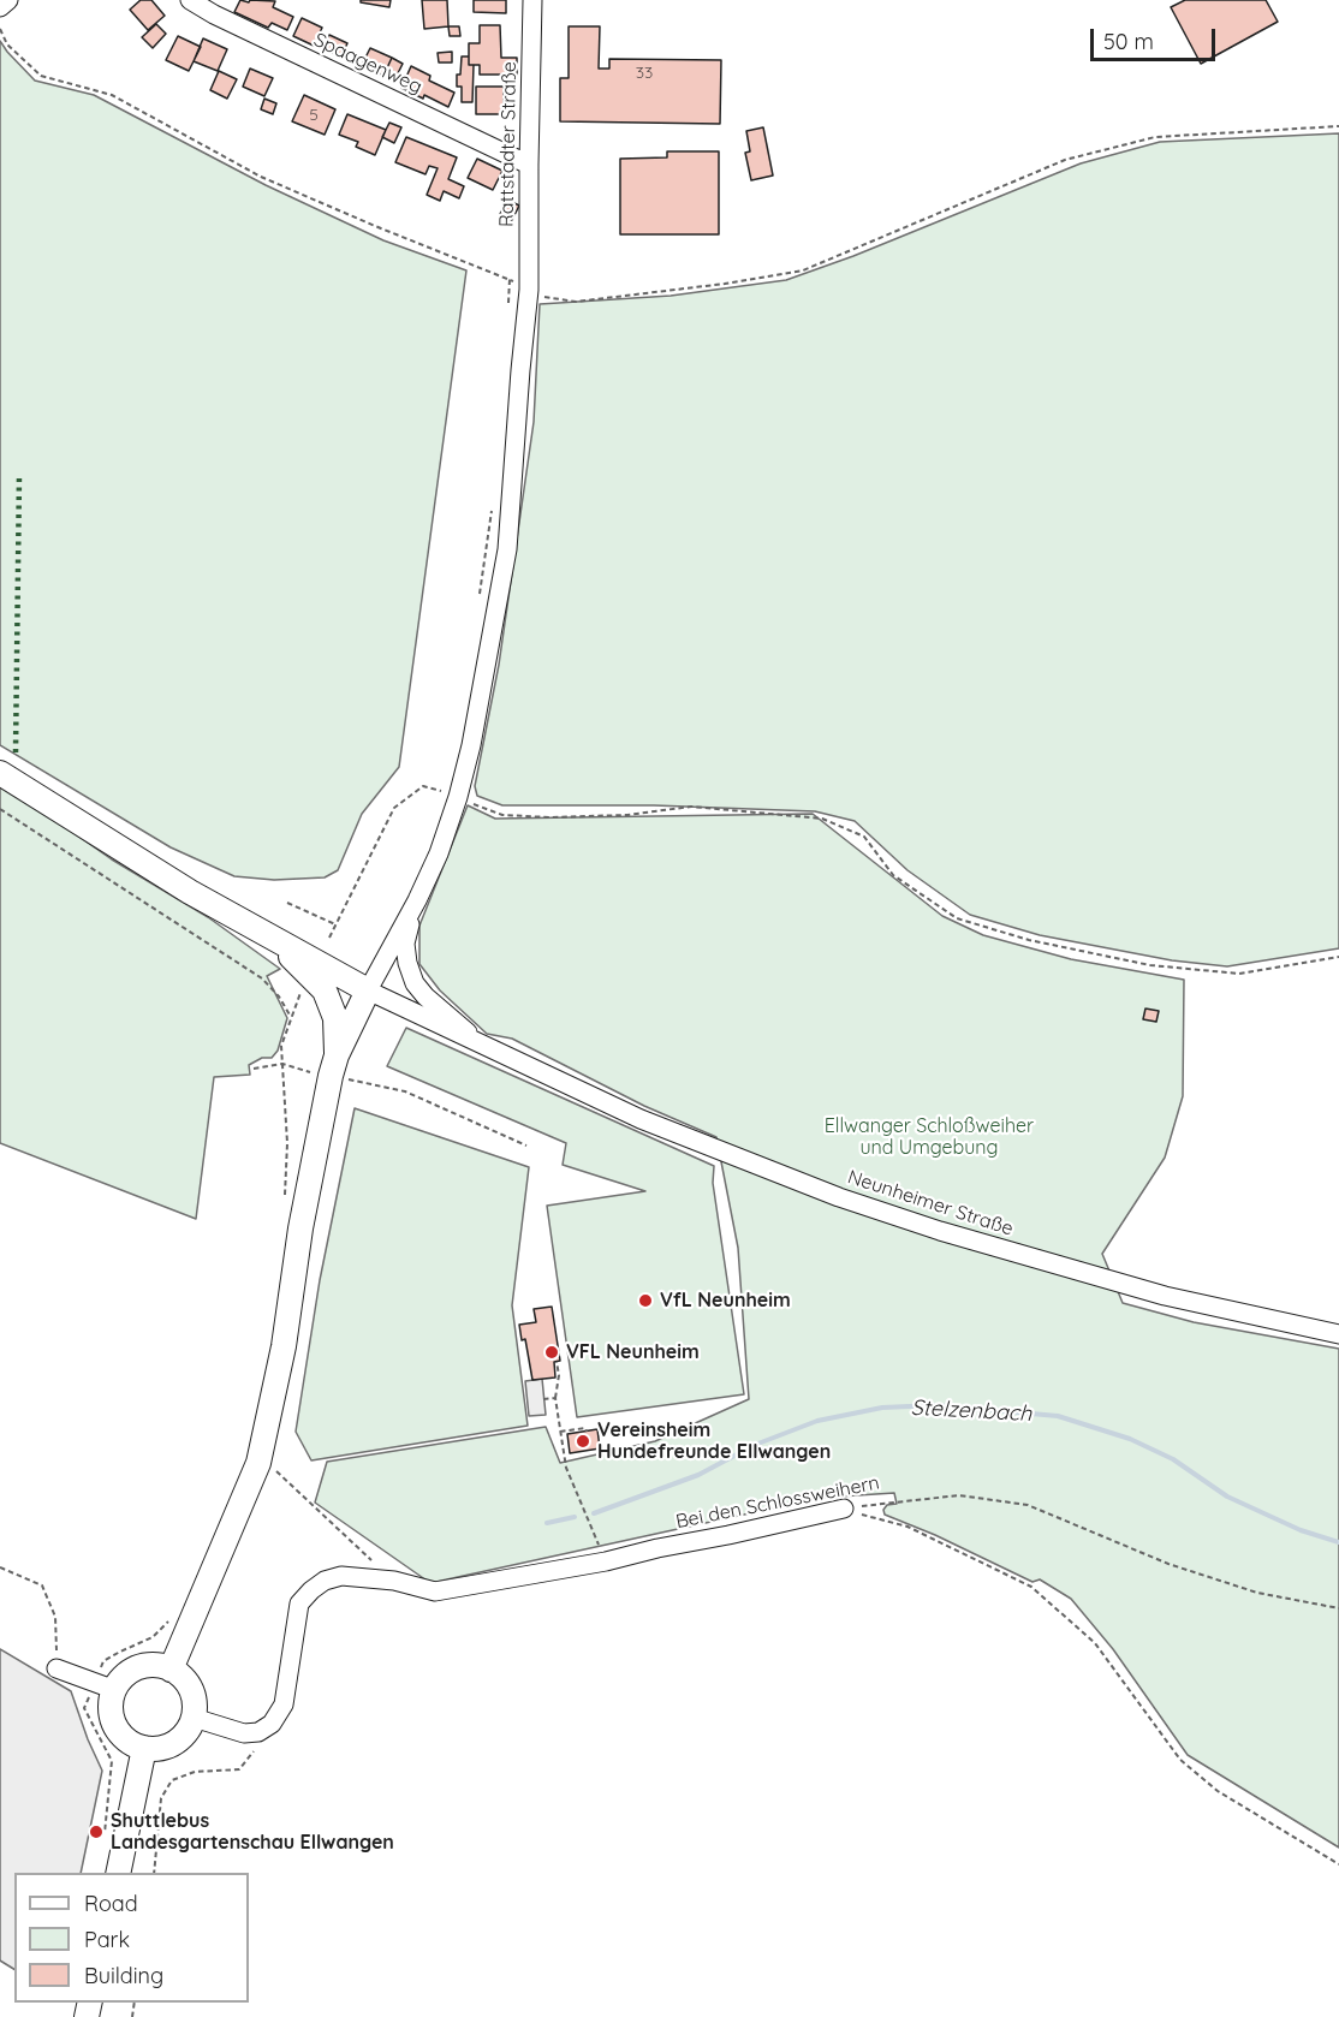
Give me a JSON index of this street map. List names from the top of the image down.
{
  "streets": {
    "street": [
      "Spaagenweg",
      "Rattstadter Straße",
      "Neunheimer Straße",
      "Bei den Schlossweihern"
    ]
  },
  "crossings": [
    ["Spaagenweg", "Rattstadter Straße"]
  ],
  "water": ["Stelzenbach"],
  "parks": ["Ellwanger Schloßweiher und Umgebung"],
  "places": [
    "VfL Neunheim",
    "VFL Neunheim",
    "Vereinsheim Hundefreunde Ellwangen",
    "Shuttlebus Landesgartenschau Ellwangen"
  ],
  "house_numbers": ["33", "5"],
  "legend": ["Road", "Park", "Building"],
  "scale_bar": "50 m"
}
